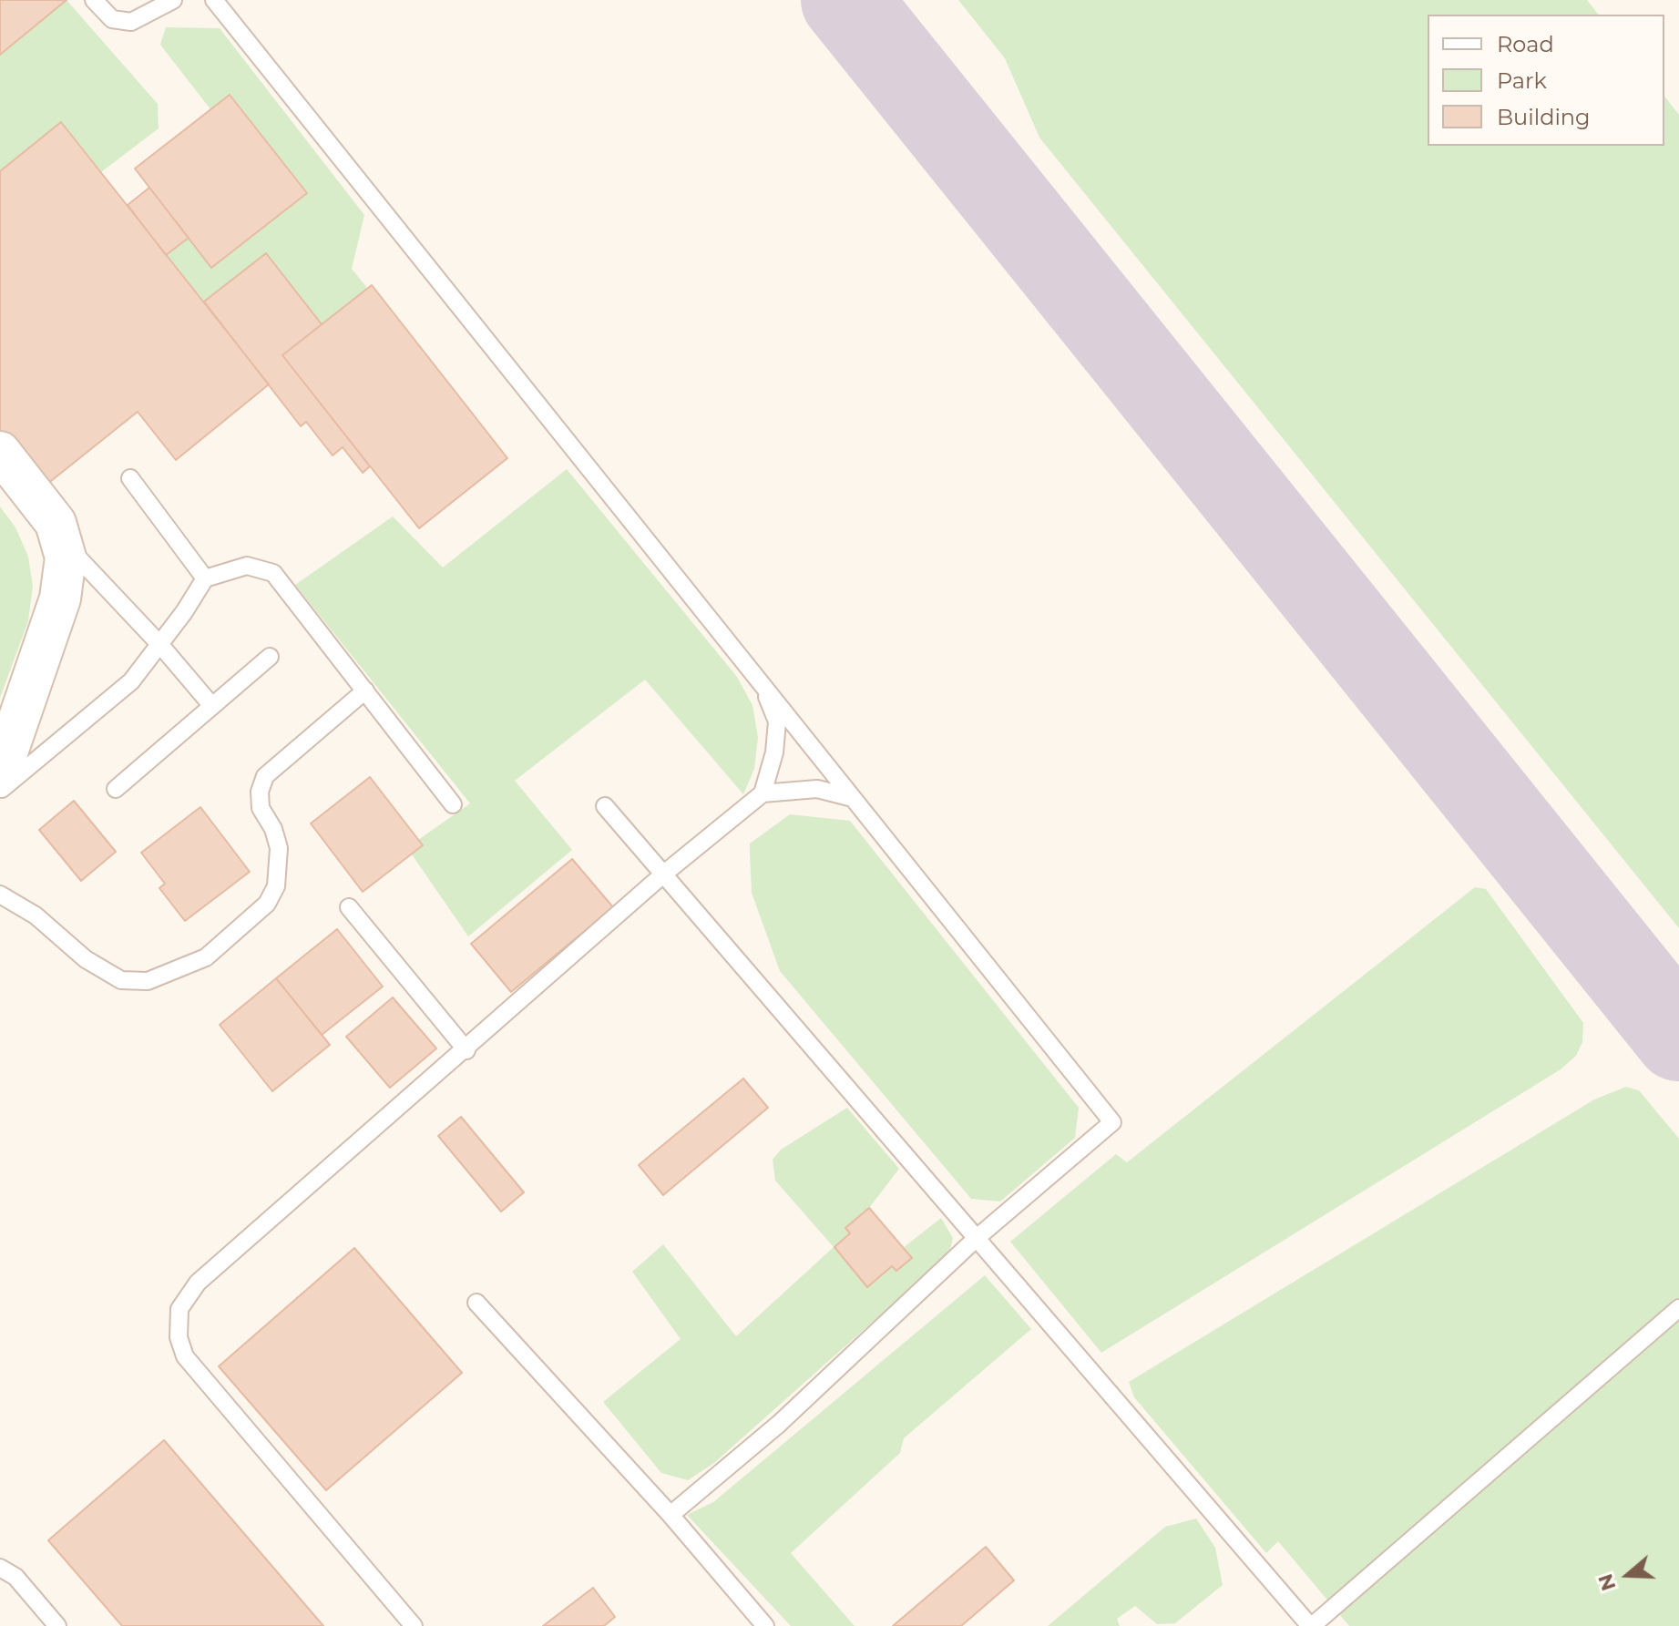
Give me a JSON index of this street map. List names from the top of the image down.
{
  "legend": ["Road", "Park", "Building"],
  "north": "left"
}
